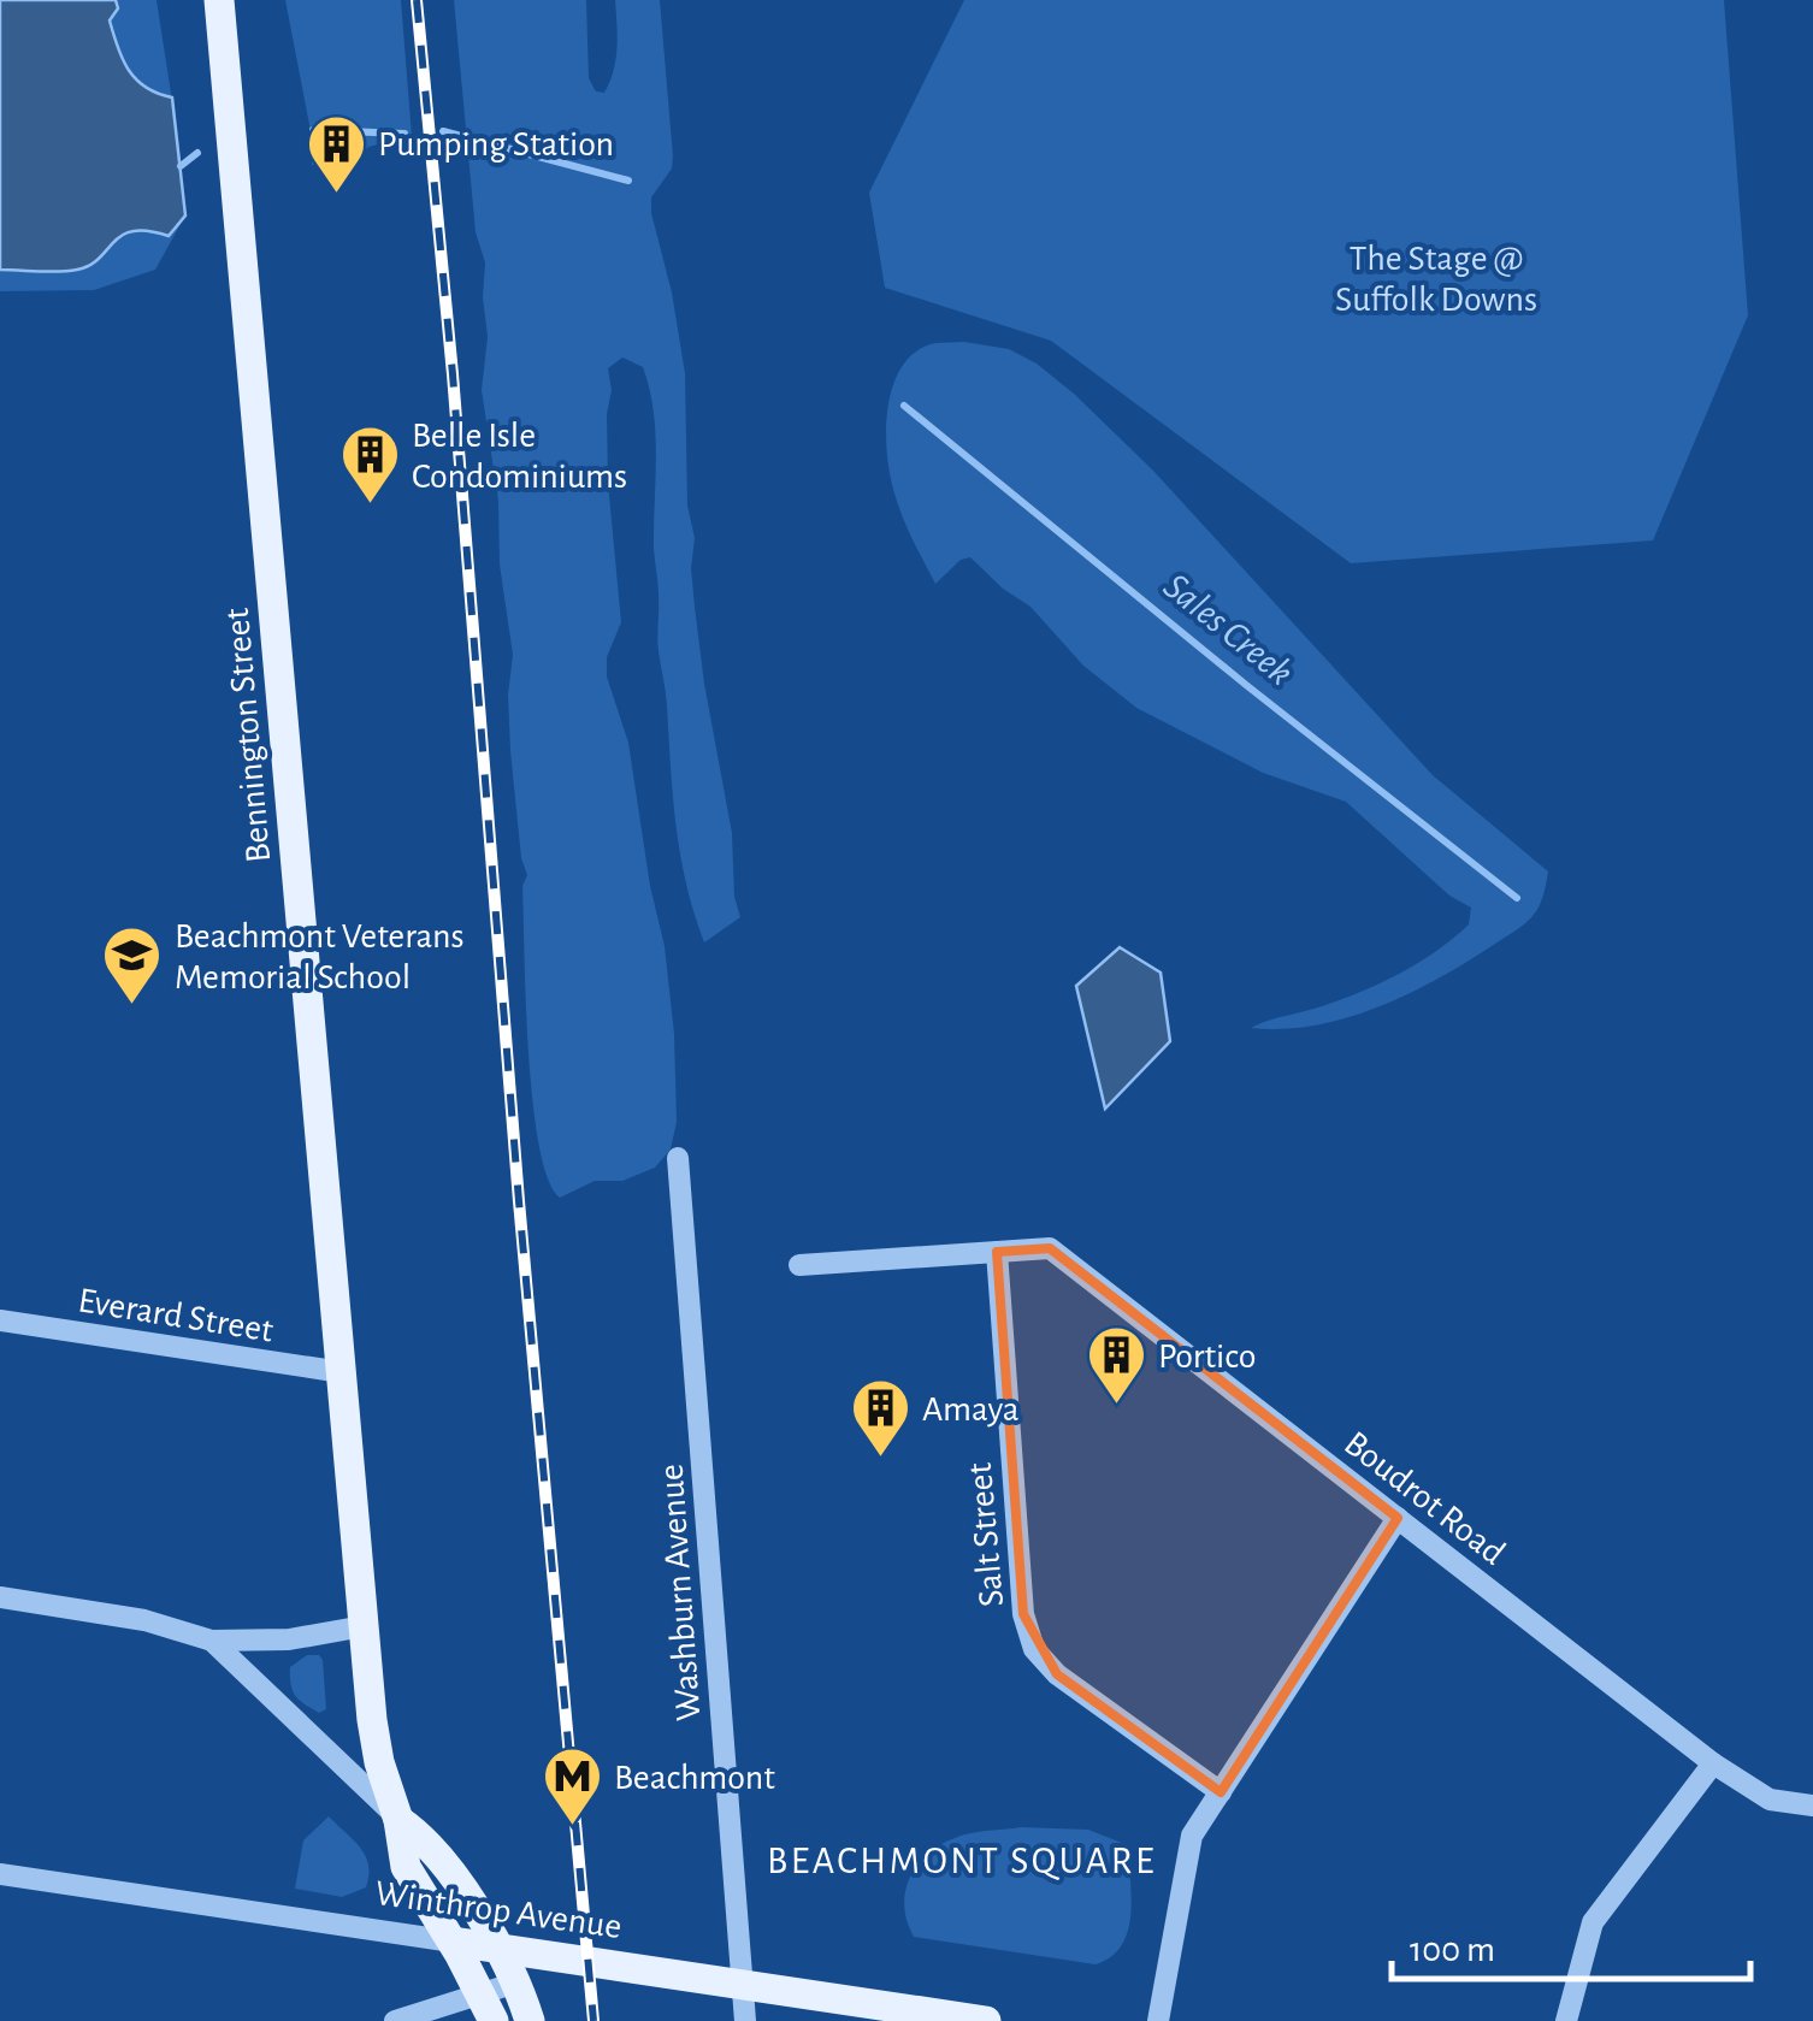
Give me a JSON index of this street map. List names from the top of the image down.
{
  "streets": {
    "main road": ["Bennington Street", "Winthrop Avenue"],
    "street": [
      "Everard Street",
      "Boudrot Road",
      "Salt Street",
      "Washburn Avenue"
    ]
  },
  "crossings": [
    ["Bennington Street", "Everard Street"],
    ["Bennington Street", "Winthrop Avenue"],
    ["Boudrot Road", "Salt Street"],
    ["Washburn Avenue", "Winthrop Avenue"]
  ],
  "districts": ["BEACHMONT SQUARE"],
  "water": ["Sales Creek"],
  "parks": ["The Stage @ Suffolk Downs"],
  "places": {
    "building": [
      "Pumping Station",
      "Belle Isle Condominiums",
      "Portico",
      "Amaya"
    ],
    "school or university": ["Beachmont Veterans Memorial School"],
    "metro station": ["Beachmont"]
  },
  "scale_bar": "100 m"
}
